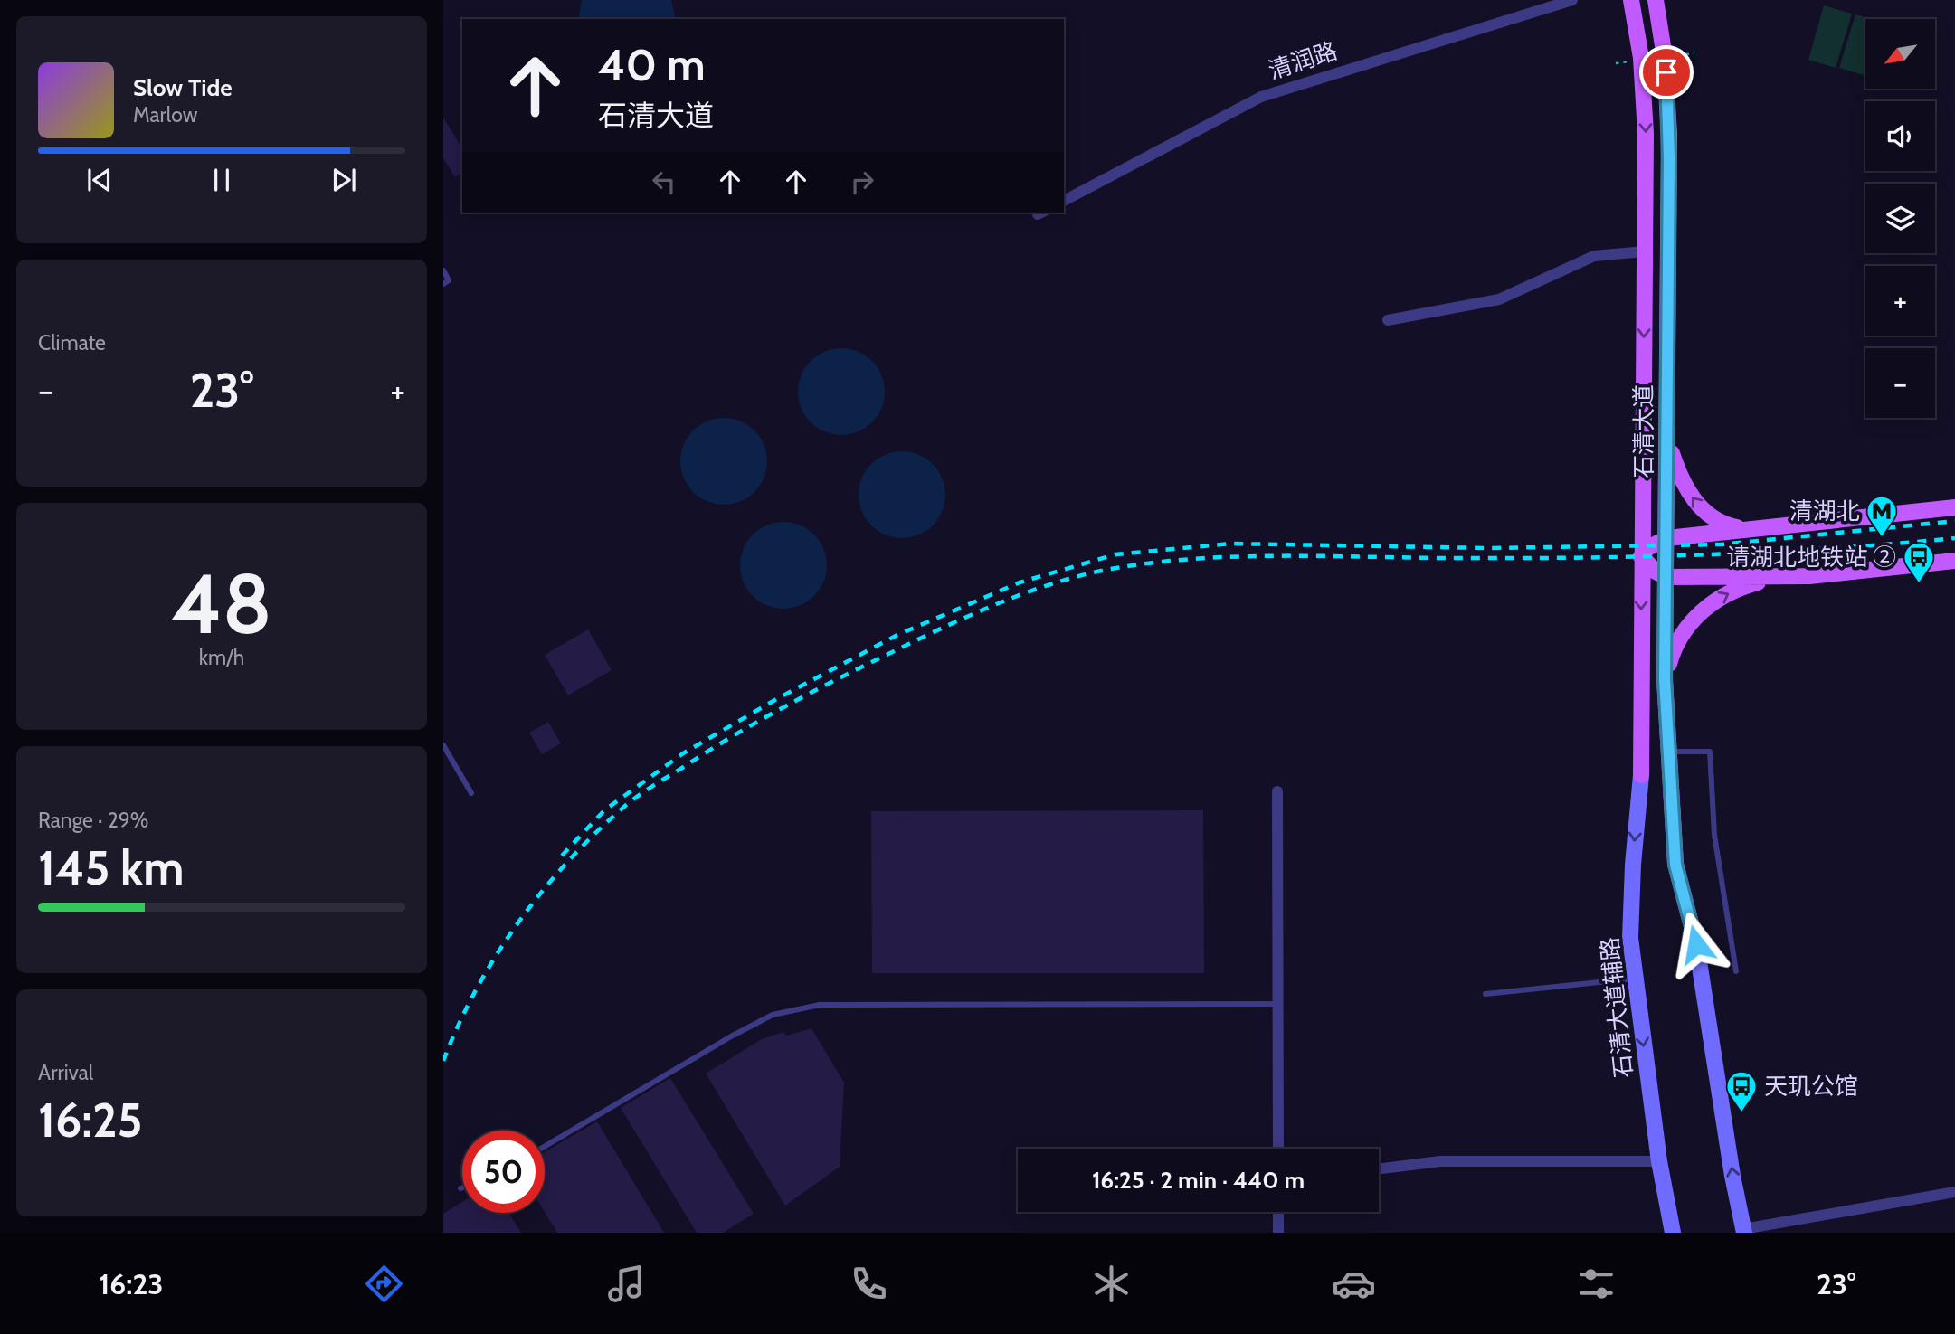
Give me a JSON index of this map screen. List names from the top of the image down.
{
  "streets": {
    "main road": ["石清大道", "石清大道辅路"],
    "street": ["清润路"]
  },
  "crossings": [
    ["石清大道", "石清大道辅路"]
  ],
  "one_way": ["石清大道辅路"],
  "places": {
    "metro station": ["清湖北"],
    "bus stop": ["请湖北地铁站 ②", "天玑公馆"]
  },
  "north": "bottom left",
  "page": {
    "map_buttons": ["+", "−"],
    "turn": ["40 m", "石清大道"],
    "song": ["Slow Tide", "Marlow"],
    "tile": [
      "Climate",
      ["48", "km/h"],
      ["Range · 29%", "145 km"],
      ["Arrival", "16:25"]
    ],
    "heat": ["−", "23°", "+"],
    "limit": "50",
    "trip": "16:25 · 2 min · 440 m",
    "tabs": ["16:23", "23°"]
  }
}
